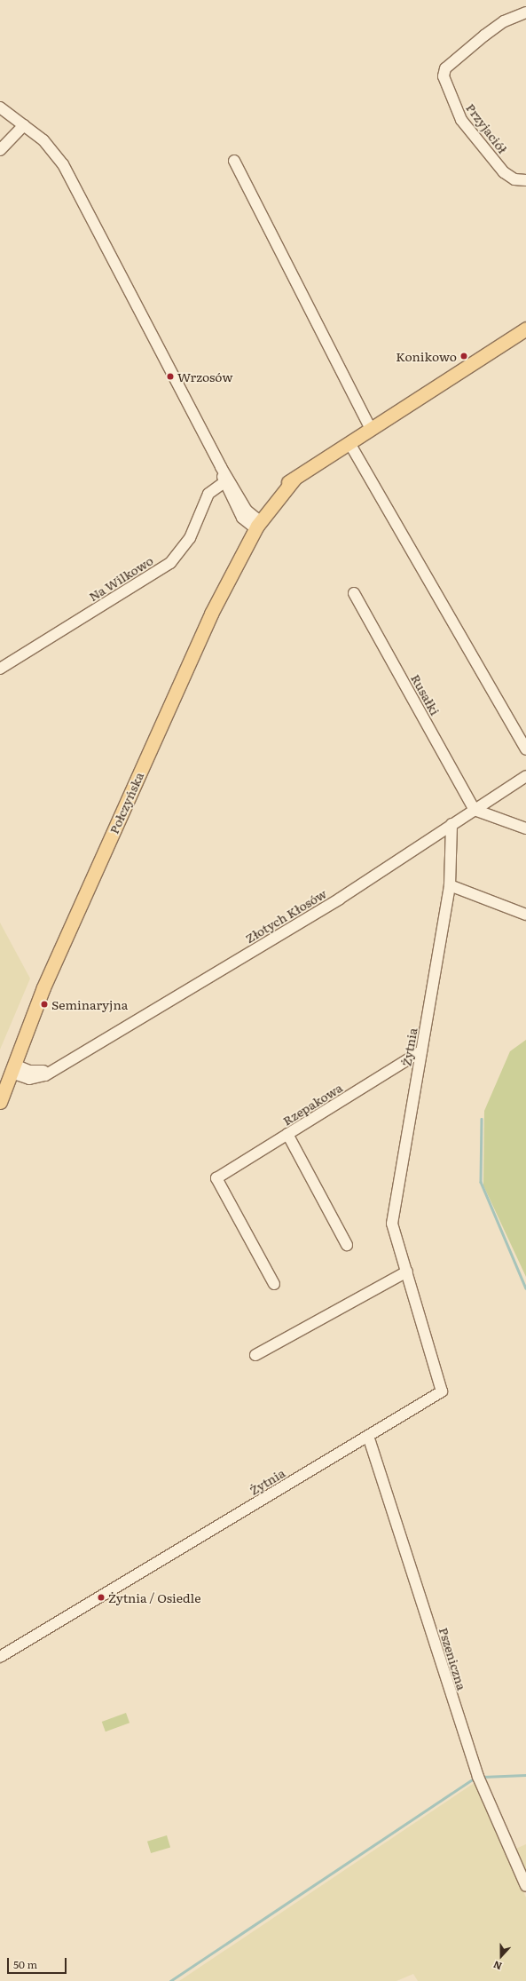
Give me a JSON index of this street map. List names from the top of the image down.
{
  "streets": {
    "main road": ["Połczyńska"],
    "street": [
      "Przyjaciół",
      "Na Wilkowo",
      "Rusałki",
      "Złotych Kłosów",
      "Żytnia",
      "Rzepakowa",
      "Pszeniczna"
    ]
  },
  "crossings": [
    ["Rusałki", "Złotych Kłosów"],
    ["Połczyńska", "Złotych Kłosów"],
    ["Złotych Kłosów", "Żytnia"],
    ["Żytnia", "Rzepakowa"],
    ["Żytnia", "Pszeniczna"]
  ],
  "places": [
    "Konikowo",
    "Wrzosów",
    "Seminaryjna",
    "Żytnia / Osiedle"
  ],
  "scale_bar": "50 m",
  "north": "bottom"
}
